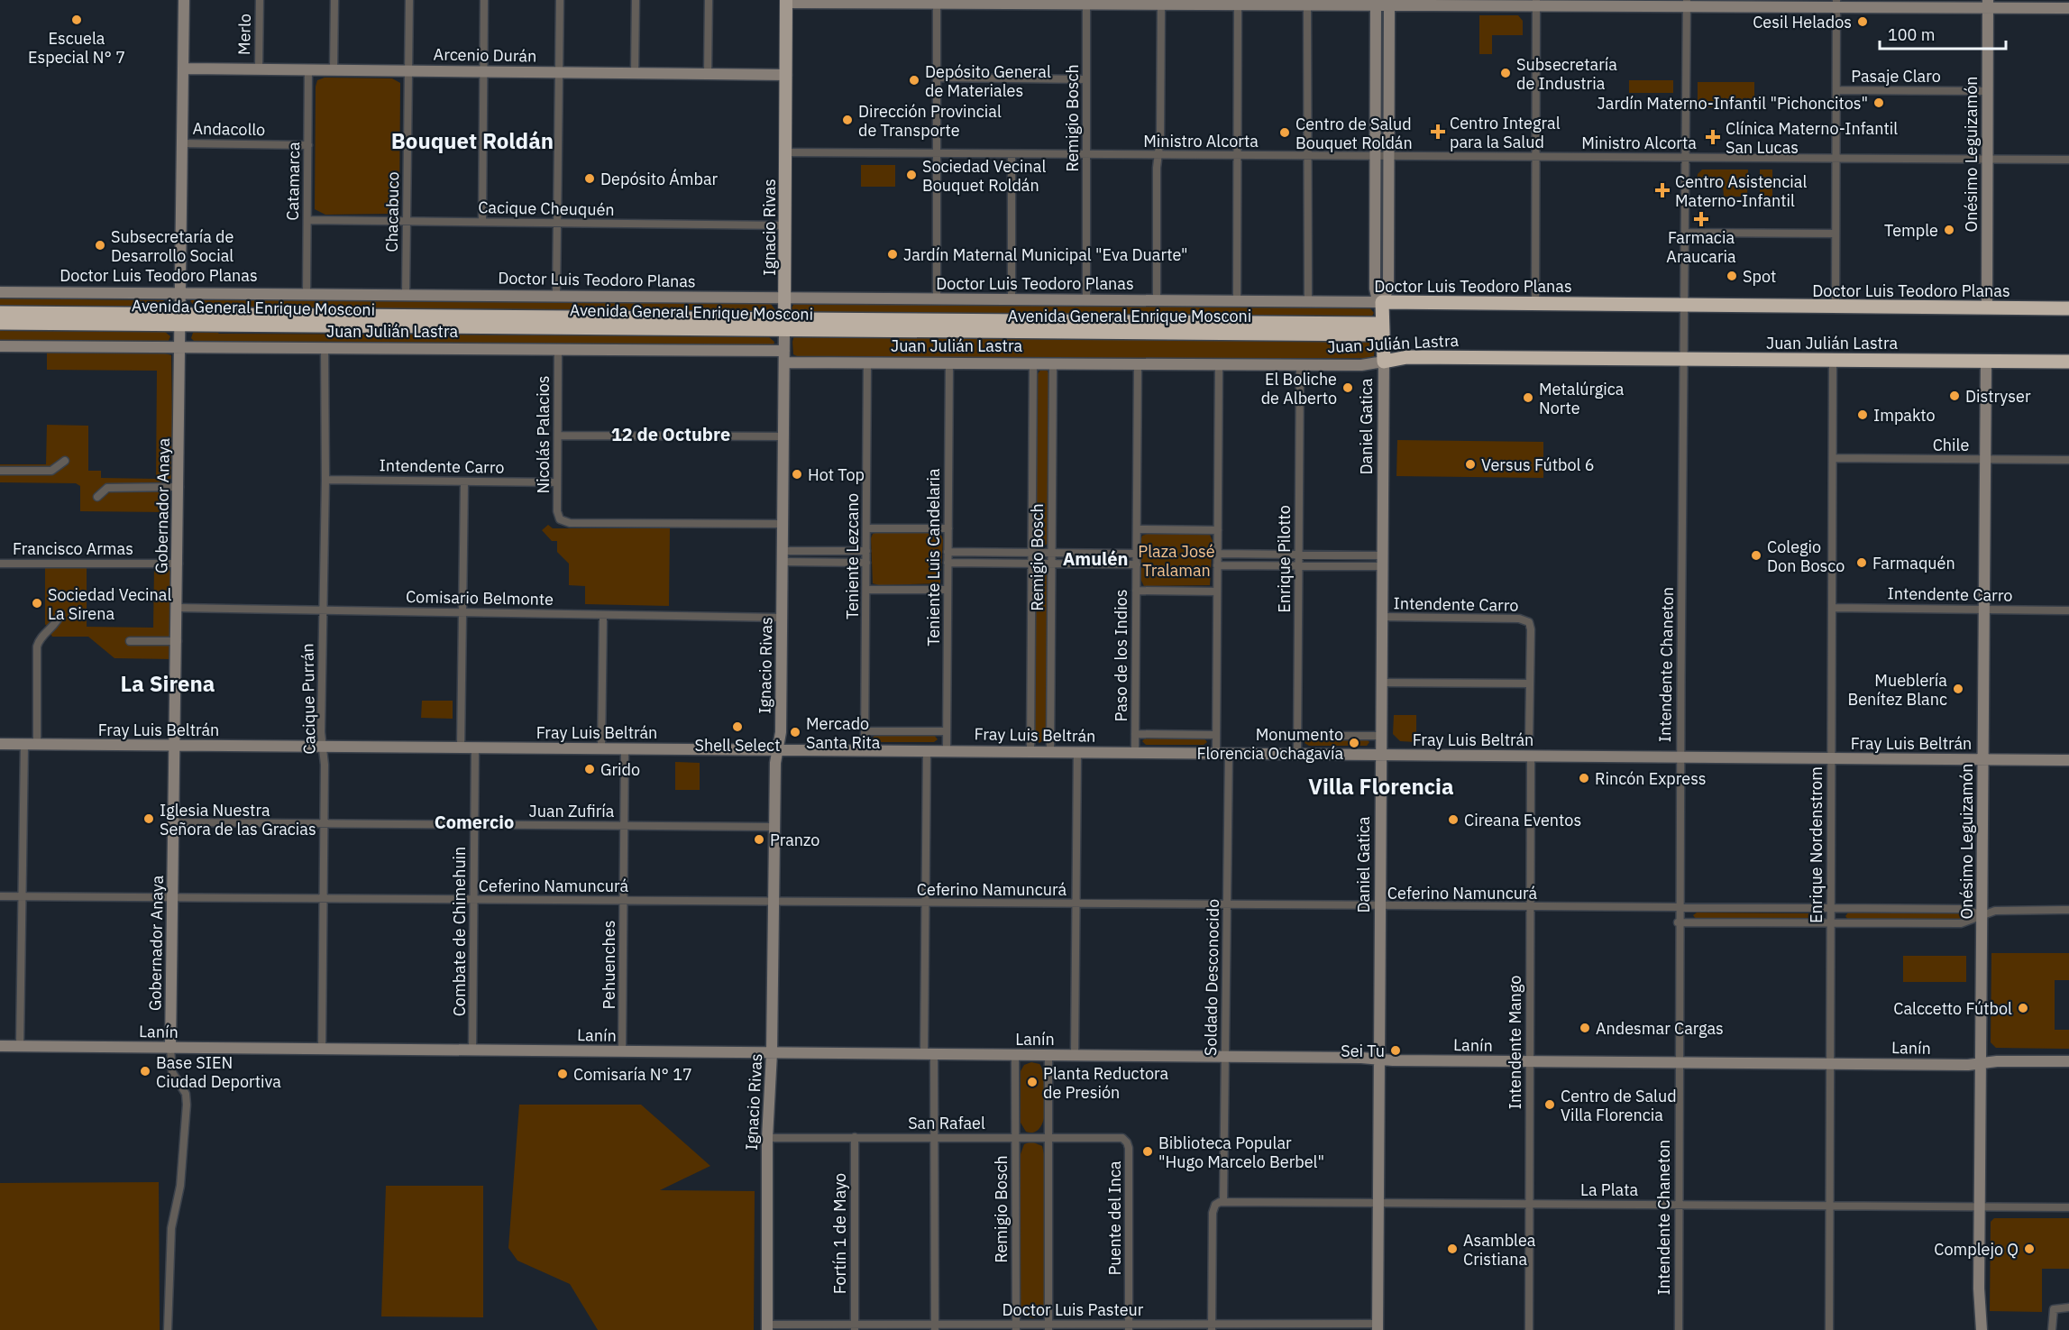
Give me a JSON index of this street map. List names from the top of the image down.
{
  "streets": {
    "highway": [
      "Doctor Luis Teodoro Planas",
      "Avenida General Enrique Mosconi",
      "Juan Julián Lastra",
      "Daniel Gatica"
    ],
    "main road": ["Ignacio Rivas"],
    "street": [
      "Merlo",
      "Arcenio Durán",
      "Pasaje Claro",
      "Remigio Bosch",
      "Andacollo",
      "Ministro Alcorta",
      "Onésimo Leguizamón",
      "Catamarca",
      "Cacique Cheuquén",
      "Chacabuco",
      "Nicolás Palacios",
      "Chile",
      "Intendente Carro",
      "Gobernador Anaya",
      "Francisco Armas",
      "Teniente Lezcano",
      "Teniente Luis Candelaria",
      "Enrique Pilotto",
      "Comisario Belmonte",
      "Paso de los Indios",
      "Intendente Chaneton",
      "Cacique Purrán",
      "Fray Luis Beltrán",
      "Juan Zufiría",
      "Enrique Nordenstrom",
      "Ceferino Namuncurá",
      "Combate de Chimehuin",
      "Pehuenches",
      "Soldado Desconocido",
      "Lanín",
      "Intendente Mango",
      "San Rafael",
      "La Plata",
      "Puente del Inca",
      "Fortín 1 de Mayo",
      "Doctor Luis Pasteur"
    ]
  },
  "crossings": [
    ["Merlo", "Arcenio Durán"],
    ["Arcenio Durán", "Catamarca"],
    ["Arcenio Durán", "Chacabuco"],
    ["Arcenio Durán", "Ignacio Rivas"],
    ["Arcenio Durán", "Gobernador Anaya"],
    ["Pasaje Claro", "Onésimo Leguizamón"],
    ["Remigio Bosch", "Ministro Alcorta"],
    ["Remigio Bosch", "Doctor Luis Teodoro Planas"],
    ["Remigio Bosch", "Juan Julián Lastra"],
    ["Remigio Bosch", "Fray Luis Beltrán"],
    ["Remigio Bosch", "Lanín"],
    ["Remigio Bosch", "San Rafael"],
    ["Remigio Bosch", "Doctor Luis Pasteur"],
    ["Andacollo", "Catamarca"],
    ["Andacollo", "Gobernador Anaya"],
    ["Ministro Alcorta", "Onésimo Leguizamón"],
    ["Ministro Alcorta", "Ignacio Rivas"],
    ["Ministro Alcorta", "Daniel Gatica"],
    ["Ministro Alcorta", "Intendente Chaneton"],
    ["Onésimo Leguizamón", "Doctor Luis Teodoro Planas"],
    ["Onésimo Leguizamón", "Juan Julián Lastra"],
    ["Onésimo Leguizamón", "Chile"],
    ["Onésimo Leguizamón", "Intendente Carro"],
    ["Onésimo Leguizamón", "Fray Luis Beltrán"],
    ["Onésimo Leguizamón", "Ceferino Namuncurá"],
    ["Onésimo Leguizamón", "Lanín"],
    ["Onésimo Leguizamón", "La Plata"],
    ["Catamarca", "Cacique Cheuquén"],
    ["Catamarca", "Doctor Luis Teodoro Planas"],
    ["Cacique Cheuquén", "Chacabuco"],
    ["Cacique Cheuquén", "Ignacio Rivas"],
    ["Chacabuco", "Doctor Luis Teodoro Planas"],
    ["Ignacio Rivas", "Doctor Luis Teodoro Planas"],
    ["Ignacio Rivas", "Avenida General Enrique Mosconi"],
    ["Ignacio Rivas", "Juan Julián Lastra"],
    ["Ignacio Rivas", "Nicolás Palacios"],
    ["Ignacio Rivas", "Comisario Belmonte"],
    ["Ignacio Rivas", "Fray Luis Beltrán"],
    ["Ignacio Rivas", "Juan Zufiría"],
    ["Ignacio Rivas", "Ceferino Namuncurá"],
    ["Ignacio Rivas", "Lanín"],
    ["Ignacio Rivas", "San Rafael"],
    ["Ignacio Rivas", "Doctor Luis Pasteur"],
    ["Doctor Luis Teodoro Planas", "Daniel Gatica"],
    ["Doctor Luis Teodoro Planas", "Gobernador Anaya"],
    ["Doctor Luis Teodoro Planas", "Intendente Chaneton"],
    ["Avenida General Enrique Mosconi", "Daniel Gatica"],
    ["Avenida General Enrique Mosconi", "Gobernador Anaya"],
    ["Juan Julián Lastra", "Daniel Gatica"],
    ["Juan Julián Lastra", "Nicolás Palacios"],
    ["Juan Julián Lastra", "Gobernador Anaya"],
    ["Juan Julián Lastra", "Teniente Lezcano"],
    ["Juan Julián Lastra", "Teniente Luis Candelaria"],
    ["Juan Julián Lastra", "Enrique Pilotto"],
    ["Juan Julián Lastra", "Paso de los Indios"],
    ["Juan Julián Lastra", "Intendente Chaneton"],
    ["Juan Julián Lastra", "Cacique Purrán"],
    ["Juan Julián Lastra", "Enrique Nordenstrom"],
    ["Daniel Gatica", "Intendente Carro"],
    ["Daniel Gatica", "Fray Luis Beltrán"],
    ["Daniel Gatica", "Ceferino Namuncurá"],
    ["Daniel Gatica", "Lanín"],
    ["Daniel Gatica", "La Plata"],
    ["Daniel Gatica", "Doctor Luis Pasteur"],
    ["Nicolás Palacios", "Intendente Carro"],
    ["Chile", "Enrique Nordenstrom"],
    ["Intendente Carro", "Cacique Purrán"],
    ["Intendente Carro", "Enrique Nordenstrom"],
    ["Gobernador Anaya", "Francisco Armas"],
    ["Gobernador Anaya", "Comisario Belmonte"],
    ["Gobernador Anaya", "Fray Luis Beltrán"],
    ["Gobernador Anaya", "Juan Zufiría"],
    ["Gobernador Anaya", "Ceferino Namuncurá"],
    ["Gobernador Anaya", "Lanín"],
    ["Teniente Lezcano", "Fray Luis Beltrán"],
    ["Teniente Luis Candelaria", "Fray Luis Beltrán"],
    ["Enrique Pilotto", "Fray Luis Beltrán"],
    ["Comisario Belmonte", "Cacique Purrán"],
    ["Paso de los Indios", "Fray Luis Beltrán"],
    ["Intendente Chaneton", "Fray Luis Beltrán"],
    ["Intendente Chaneton", "Ceferino Namuncurá"],
    ["Intendente Chaneton", "Lanín"],
    ["Intendente Chaneton", "La Plata"],
    ["Cacique Purrán", "Fray Luis Beltrán"],
    ["Cacique Purrán", "Juan Zufiría"],
    ["Cacique Purrán", "Ceferino Namuncurá"],
    ["Cacique Purrán", "Lanín"],
    ["Fray Luis Beltrán", "Enrique Nordenstrom"],
    ["Fray Luis Beltrán", "Combate de Chimehuin"],
    ["Fray Luis Beltrán", "Pehuenches"],
    ["Fray Luis Beltrán", "Soldado Desconocido"],
    ["Fray Luis Beltrán", "Intendente Mango"],
    ["Juan Zufiría", "Combate de Chimehuin"],
    ["Juan Zufiría", "Pehuenches"],
    ["Enrique Nordenstrom", "Ceferino Namuncurá"],
    ["Enrique Nordenstrom", "Lanín"],
    ["Enrique Nordenstrom", "La Plata"],
    ["Ceferino Namuncurá", "Combate de Chimehuin"],
    ["Ceferino Namuncurá", "Pehuenches"],
    ["Ceferino Namuncurá", "Soldado Desconocido"],
    ["Ceferino Namuncurá", "Intendente Mango"],
    ["Combate de Chimehuin", "Lanín"],
    ["Pehuenches", "Lanín"],
    ["Soldado Desconocido", "Lanín"],
    ["Soldado Desconocido", "La Plata"],
    ["Lanín", "Intendente Mango"],
    ["Intendente Mango", "La Plata"],
    ["San Rafael", "Puente del Inca"],
    ["San Rafael", "Fortín 1 de Mayo"],
    ["La Plata", "Doctor Luis Pasteur"],
    ["Puente del Inca", "Doctor Luis Pasteur"],
    ["Fortín 1 de Mayo", "Doctor Luis Pasteur"]
  ],
  "districts": [
    "Bouquet Roldán",
    "12 de Octubre",
    "Amulén",
    "La Sirena",
    "Villa Florencia",
    "Comercio"
  ],
  "parks": ["Plaza José Tralaman"],
  "places": {
    "other": [
      "Escuela Especial N° 7",
      "Cesil Helados",
      "Subsecretaría de Industria",
      "Depósito General de Materiales",
      "Jardín Materno-Infantil \"Pichoncitos\"",
      "Dirección Provincial de Transporte",
      "Centro de Salud Bouquet Roldán",
      "Sociedad Vecinal Bouquet Roldán",
      "Depósito Ámbar",
      "Temple",
      "Subsecretaría de Desarrollo Social",
      "Jardín Maternal Municipal \"Eva Duarte\"",
      "Spot",
      "El Boliche de Alberto",
      "Distryser",
      "Metalúrgica Norte",
      "Impakto",
      "Versus Fútbol 6",
      "Hot Top",
      "Colegio Don Bosco",
      "Farmaquén",
      "Sociedad Vecinal La Sirena",
      "Mueblería Benítez Blanc",
      "Shell Select",
      "Mercado Santa Rita",
      "Monumento Florencia Ochagavía",
      "Grido",
      "Rincón Express",
      "Iglesia Nuestra Señora de las Gracias",
      "Cireana Eventos",
      "Pranzo",
      "Calccetto Fútbol",
      "Andesmar Cargas",
      "Sei Tu",
      "Base SIEN Ciudad Deportiva",
      "Comisaría N° 17",
      "Planta Reductora de Presión",
      "Centro de Salud Villa Florencia",
      "Biblioteca Popular \"Hugo Marcelo Berbel\"",
      "Asamblea Cristiana",
      "Complejo Q"
    ],
    "health": [
      "Centro Integral para la Salud",
      "Clínica Materno-Infantil San Lucas",
      "Centro Asistencial Materno-Infantil",
      "Farmacia Araucaria"
    ]
  },
  "scale_bar": "100 m"
}
